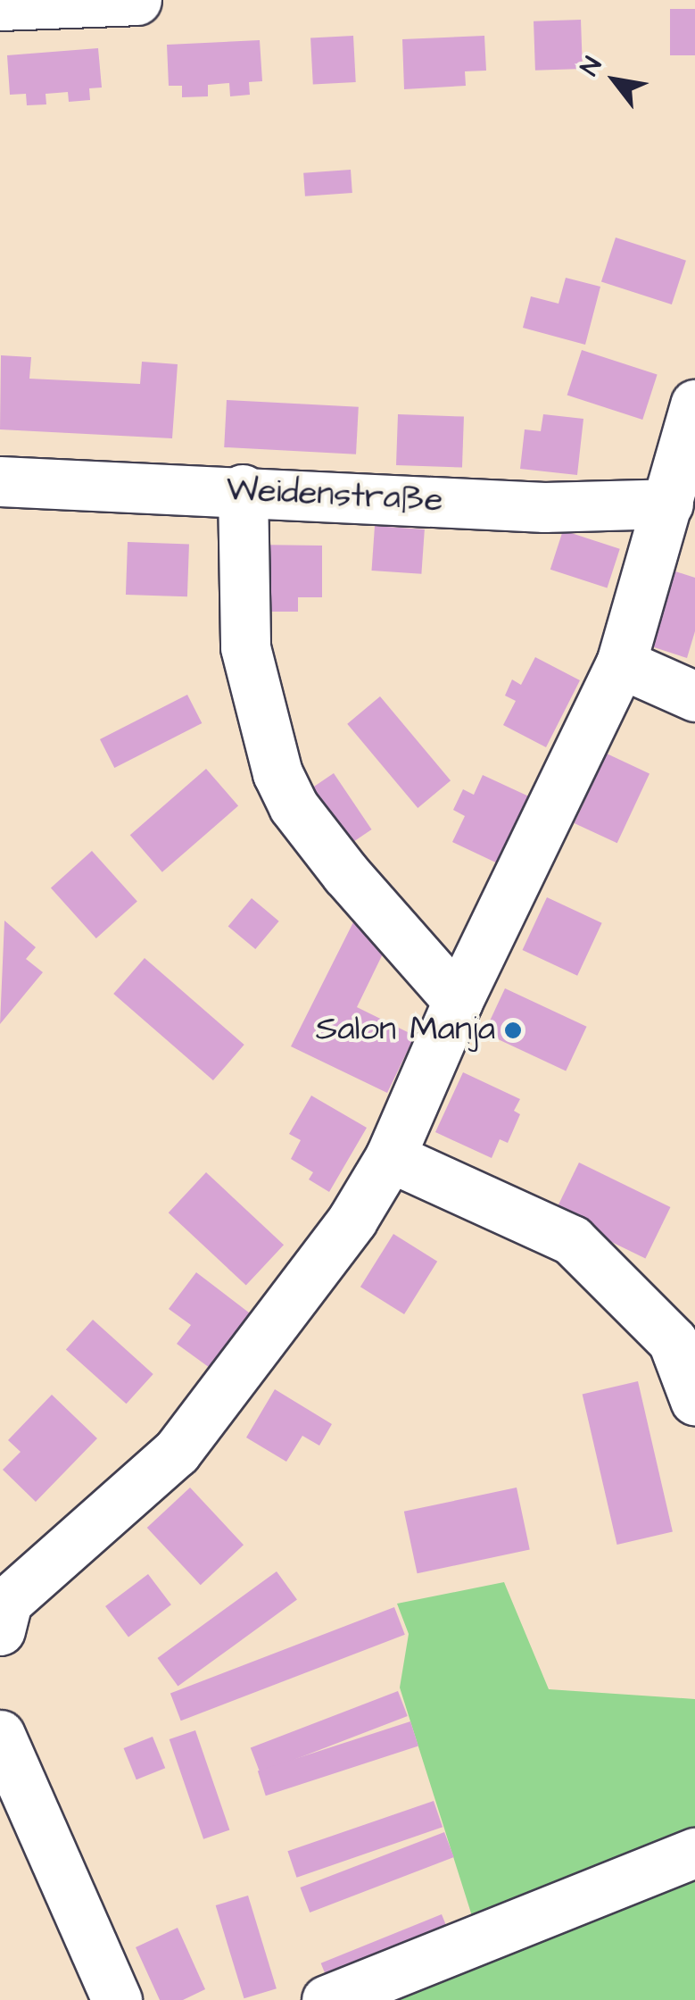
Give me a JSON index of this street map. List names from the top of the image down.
{
  "streets": {
    "street": ["Weidenstraße"]
  },
  "places": ["Salon Manja"],
  "north": "top left"
}
